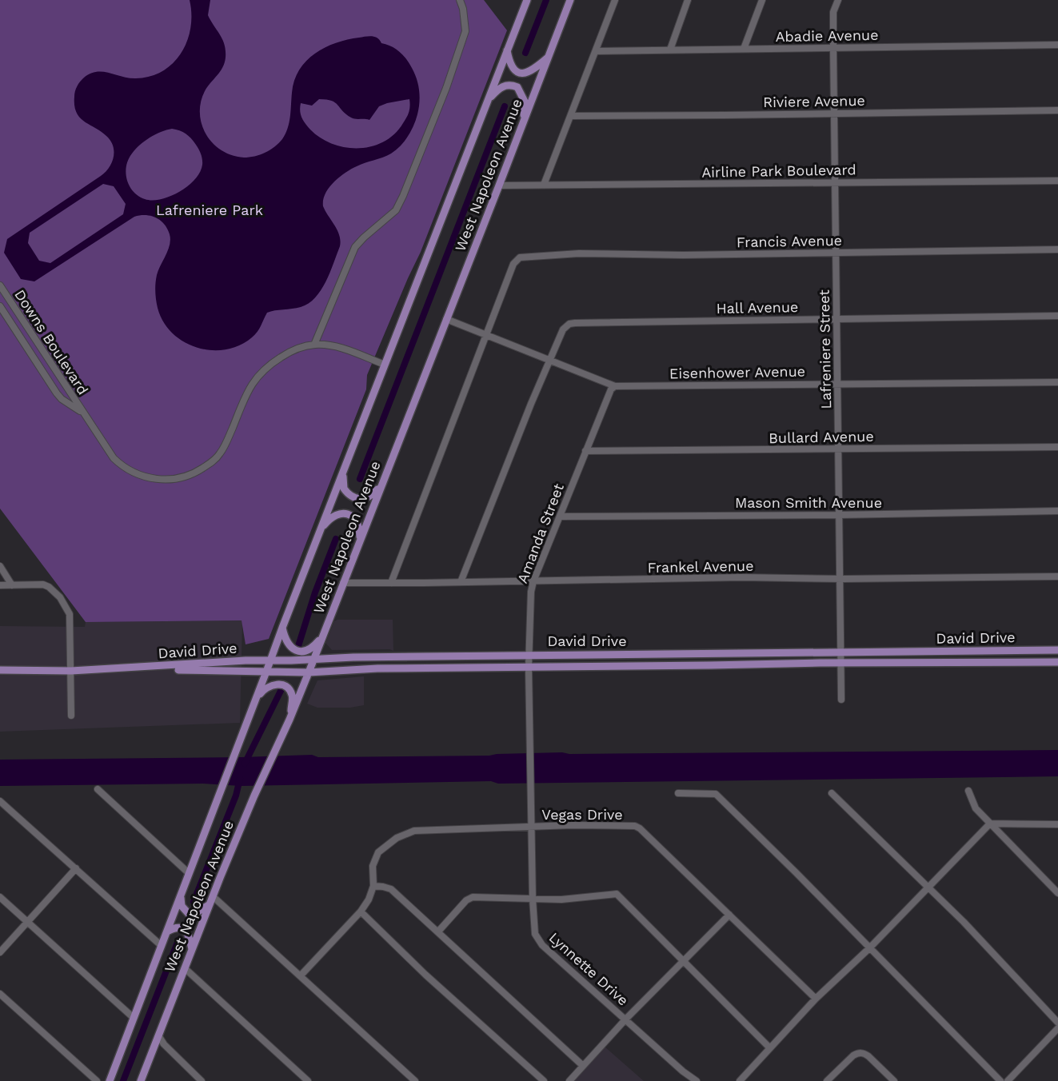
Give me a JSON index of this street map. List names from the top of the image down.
{
  "streets": {
    "main road": ["West Napoleon Avenue", "David Drive"],
    "street": [
      "Abadie Avenue",
      "Riviere Avenue",
      "Airline Park Boulevard",
      "Francis Avenue",
      "Hall Avenue",
      "Downs Boulevard",
      "Lafreniere Street",
      "Eisenhower Avenue",
      "Bullard Avenue",
      "Mason Smith Avenue",
      "Amanda Street",
      "Frankel Avenue",
      "Vegas Drive",
      "Lynnette Drive"
    ]
  },
  "crossings": [
    ["Abadie Avenue", "Lafreniere Street"],
    ["Riviere Avenue", "Lafreniere Street"],
    ["Airline Park Boulevard", "West Napoleon Avenue"],
    ["Airline Park Boulevard", "Lafreniere Street"],
    ["West Napoleon Avenue", "Downs Boulevard"],
    ["West Napoleon Avenue", "Eisenhower Avenue"],
    ["West Napoleon Avenue", "Frankel Avenue"],
    ["West Napoleon Avenue", "David Drive"],
    ["Francis Avenue", "Lafreniere Street"],
    ["Francis Avenue", "Eisenhower Avenue"],
    ["Hall Avenue", "Lafreniere Street"],
    ["Hall Avenue", "Eisenhower Avenue"],
    ["Lafreniere Street", "Eisenhower Avenue"],
    ["Lafreniere Street", "Bullard Avenue"],
    ["Lafreniere Street", "Mason Smith Avenue"],
    ["Lafreniere Street", "Frankel Avenue"],
    ["Lafreniere Street", "David Drive"],
    ["Eisenhower Avenue", "Amanda Street"],
    ["Bullard Avenue", "Amanda Street"],
    ["Mason Smith Avenue", "Amanda Street"],
    ["Amanda Street", "Frankel Avenue"],
    ["Amanda Street", "David Drive"],
    ["Amanda Street", "Lynnette Drive"],
    ["Vegas Drive", "Lynnette Drive"]
  ],
  "parks": ["Lafreniere Park"]
}
